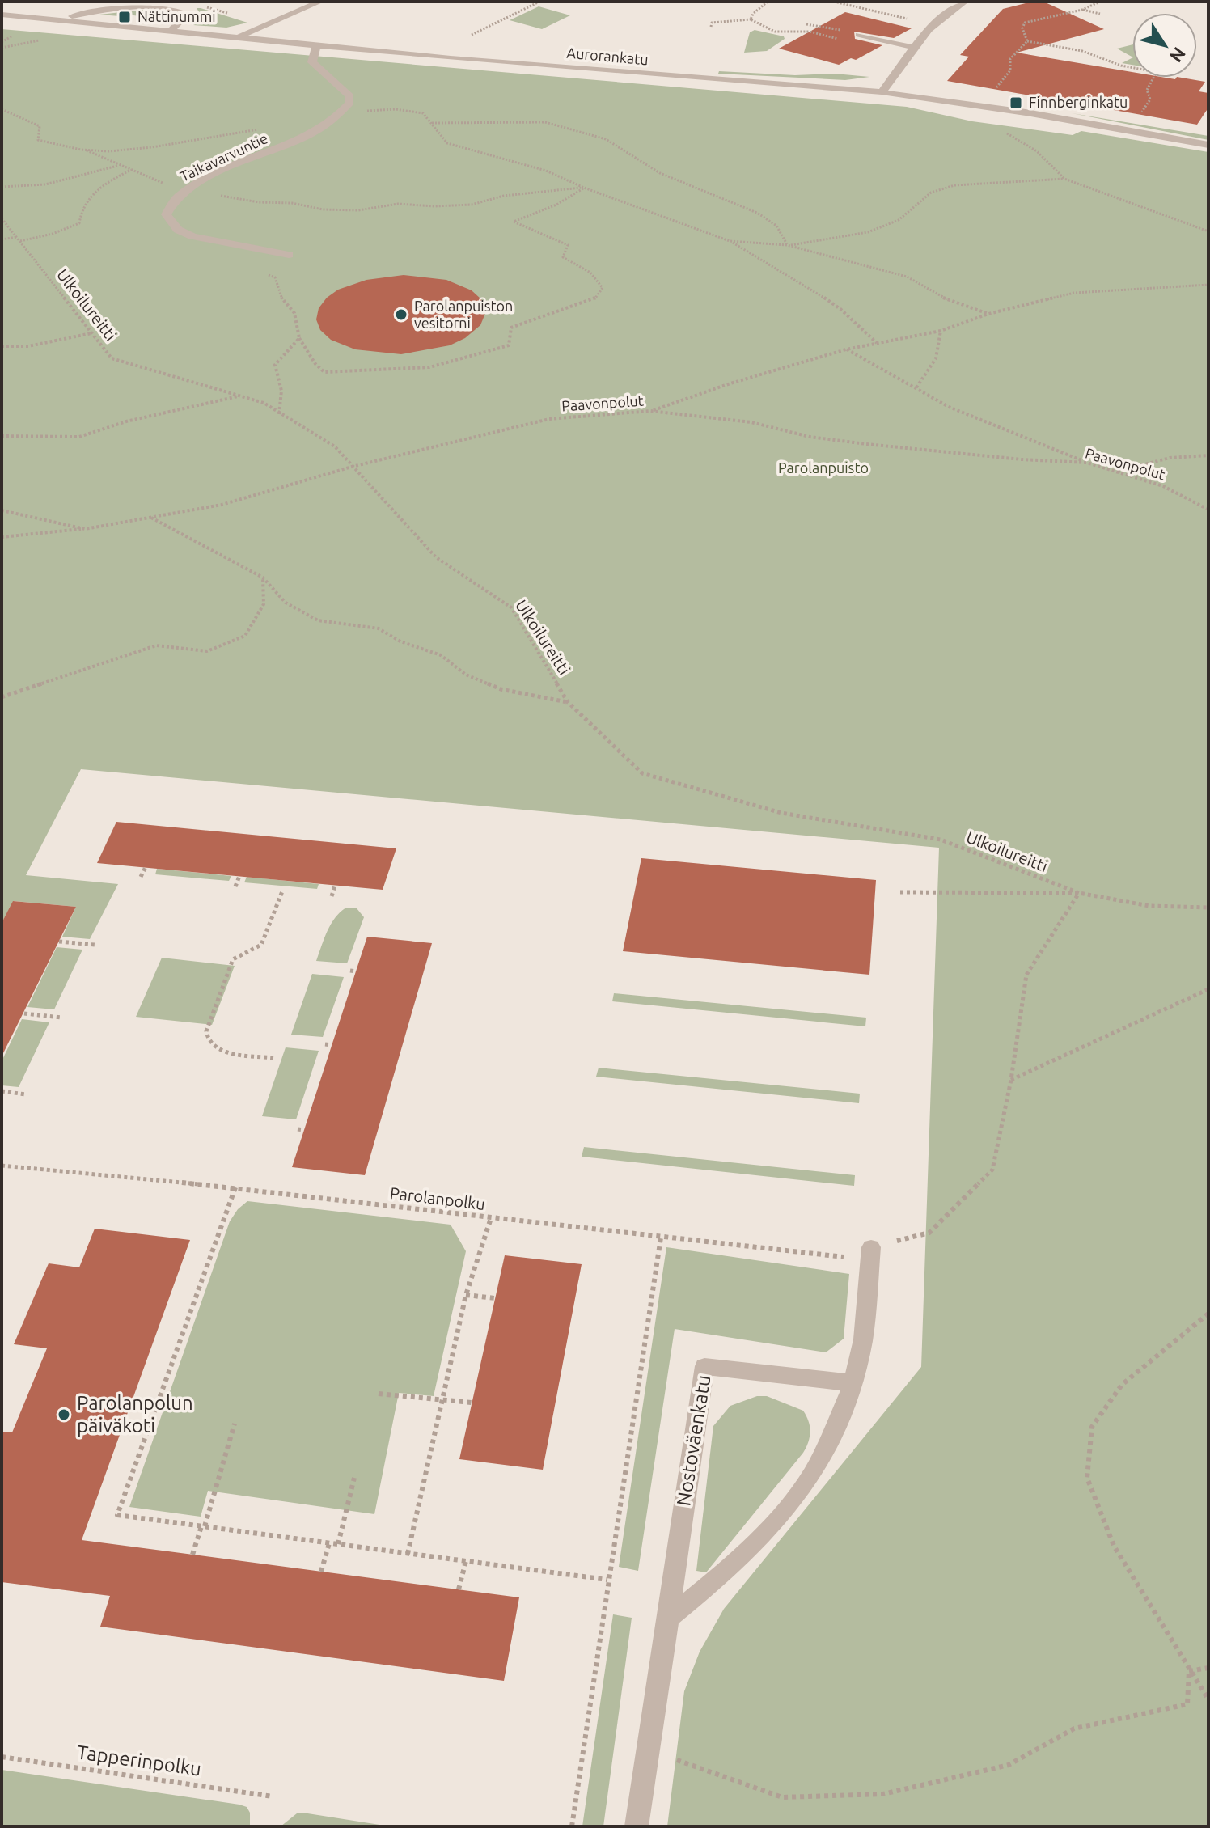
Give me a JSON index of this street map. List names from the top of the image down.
{
  "streets": {
    "street": ["Aurorankatu", "Taikavarvuntie", "Nostoväenkatu"],
    "path": [
      "Ulkoilureitti",
      "Paavonpolut",
      "Parolanpolku",
      "Tapperinpolku"
    ]
  },
  "crossings": [
    ["Ulkoilureitti", "Paavonpolut"]
  ],
  "parks": ["Parolanpuisto"],
  "places": {
    "transit": ["Nättinummi", "Finnberginkatu"],
    "other": ["Parolanpuiston vesitorni", "Parolanpolun päiväkoti"]
  },
  "north": "bottom right"
}
